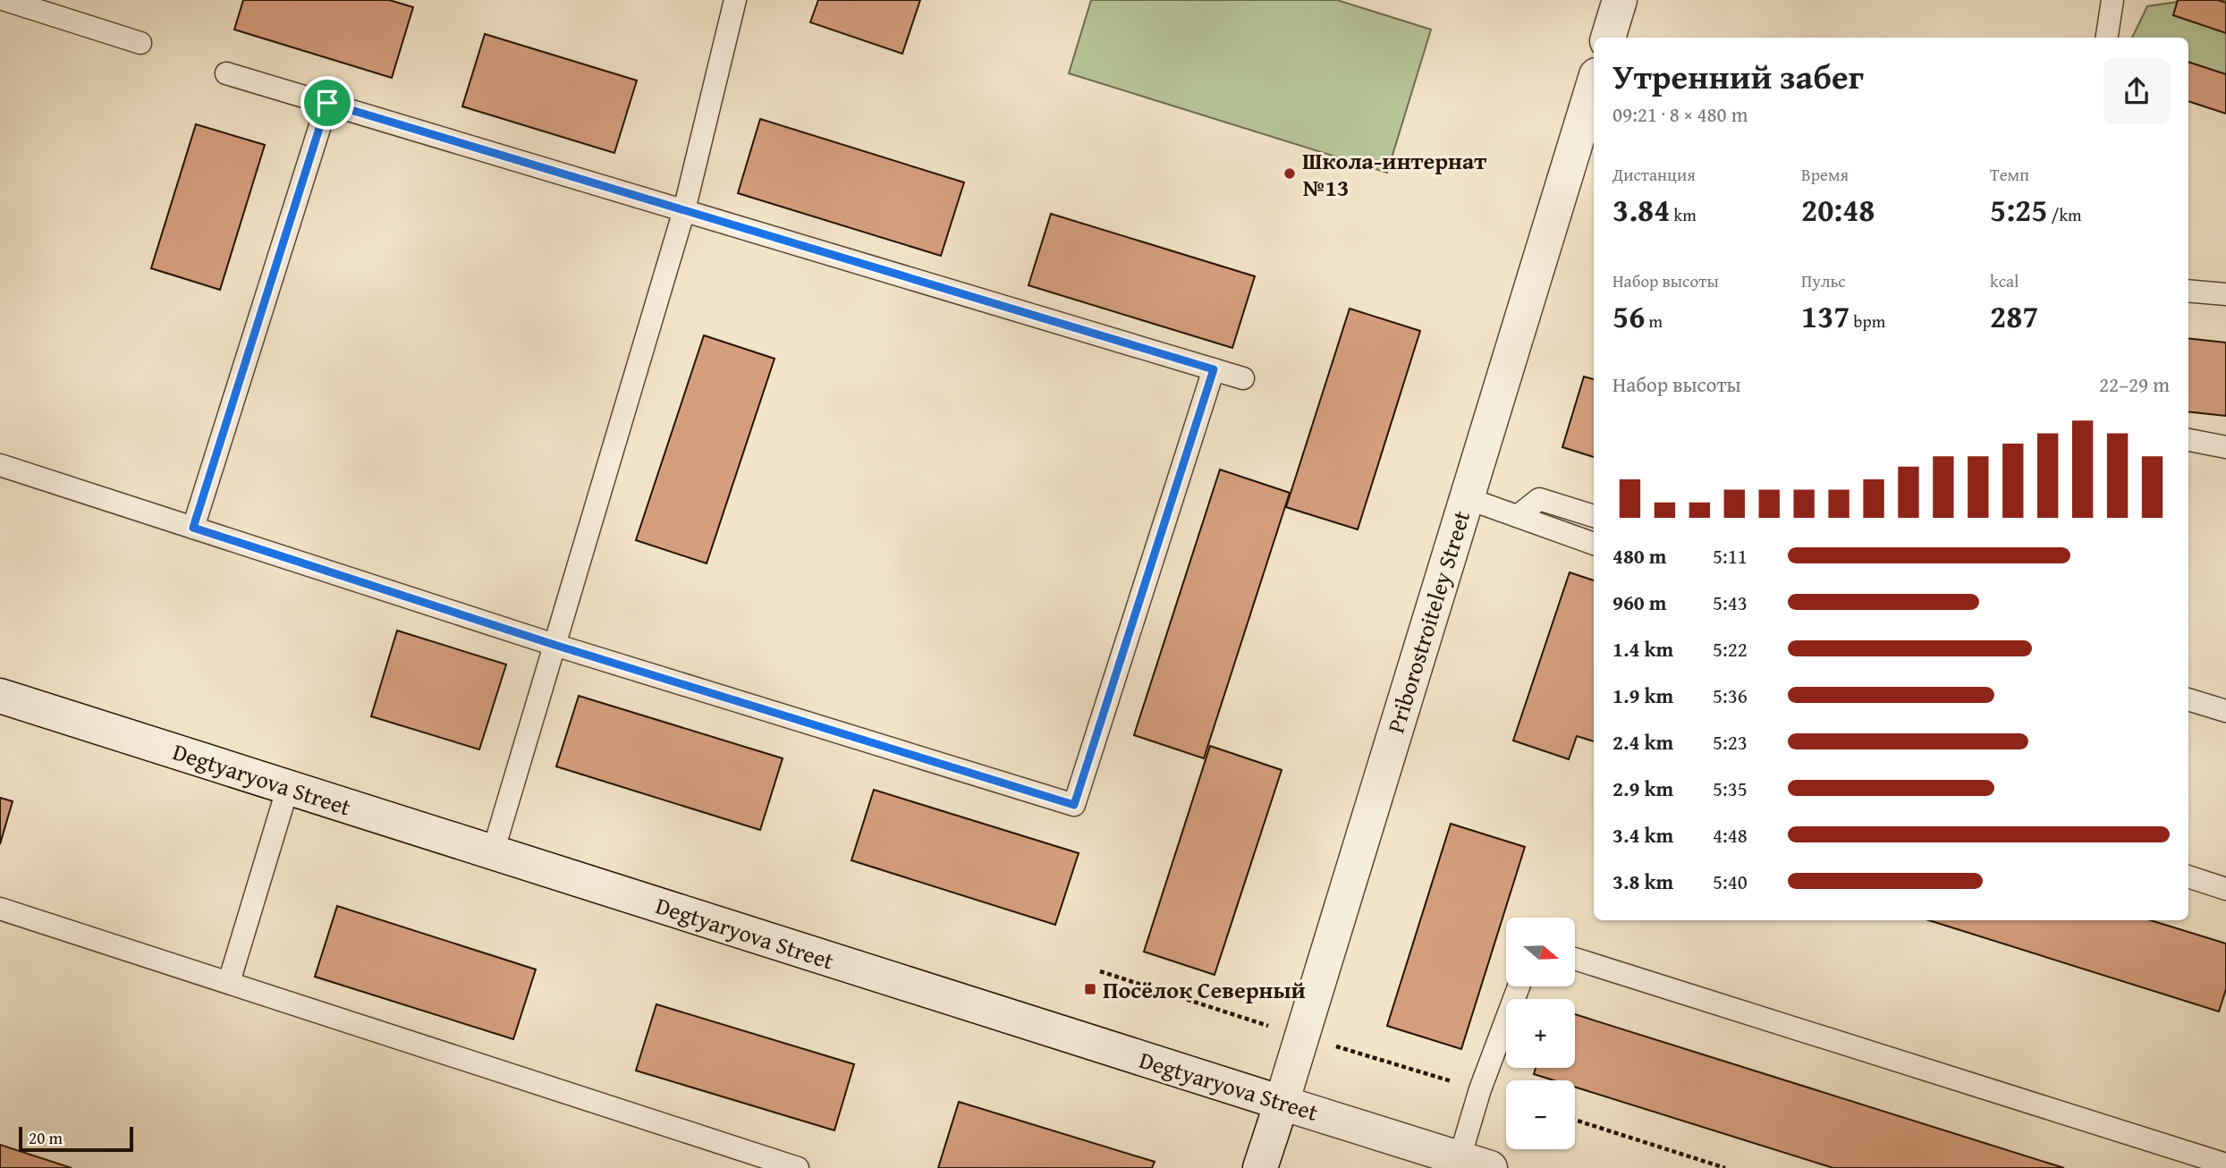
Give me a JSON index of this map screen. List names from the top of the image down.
{
  "streets": {
    "street": ["Priborostroiteley Street", "Degtyaryova Street"]
  },
  "crossings": [
    ["Priborostroiteley Street", "Degtyaryova Street"]
  ],
  "places": {
    "other": ["Школа-интернат №13"],
    "transit": ["Посёлок Северный"]
  },
  "scale_bar": "20 m",
  "north": "right",
  "page": {
    "heading": ["Утренний забег", "09:21 · 8 × 480 m"],
    "stats": [
      ["Дистанция", "3.84 km"],
      ["Время", "20:48"],
      ["Темп", "5:25 /km"],
      ["Набор высоты", "56 m"],
      ["Пульс", "137 bpm"],
      ["kcal", "287"]
    ],
    "chart": ["Набор высоты", "22–29 m"],
    "list": [
      {
        "name": "480 m",
        "note": "5:11"
      },
      {
        "name": "960 m",
        "note": "5:43"
      },
      {
        "name": "1.4 km",
        "note": "5:22"
      },
      {
        "name": "1.9 km",
        "note": "5:36"
      },
      {
        "name": "2.4 km",
        "note": "5:23"
      },
      {
        "name": "2.9 km",
        "note": "5:35"
      },
      {
        "name": "3.4 km",
        "note": "4:48"
      },
      {
        "name": "3.8 km",
        "note": "5:40"
      }
    ],
    "map_buttons": ["+", "−"],
    "scale": "20 m"
  }
}
